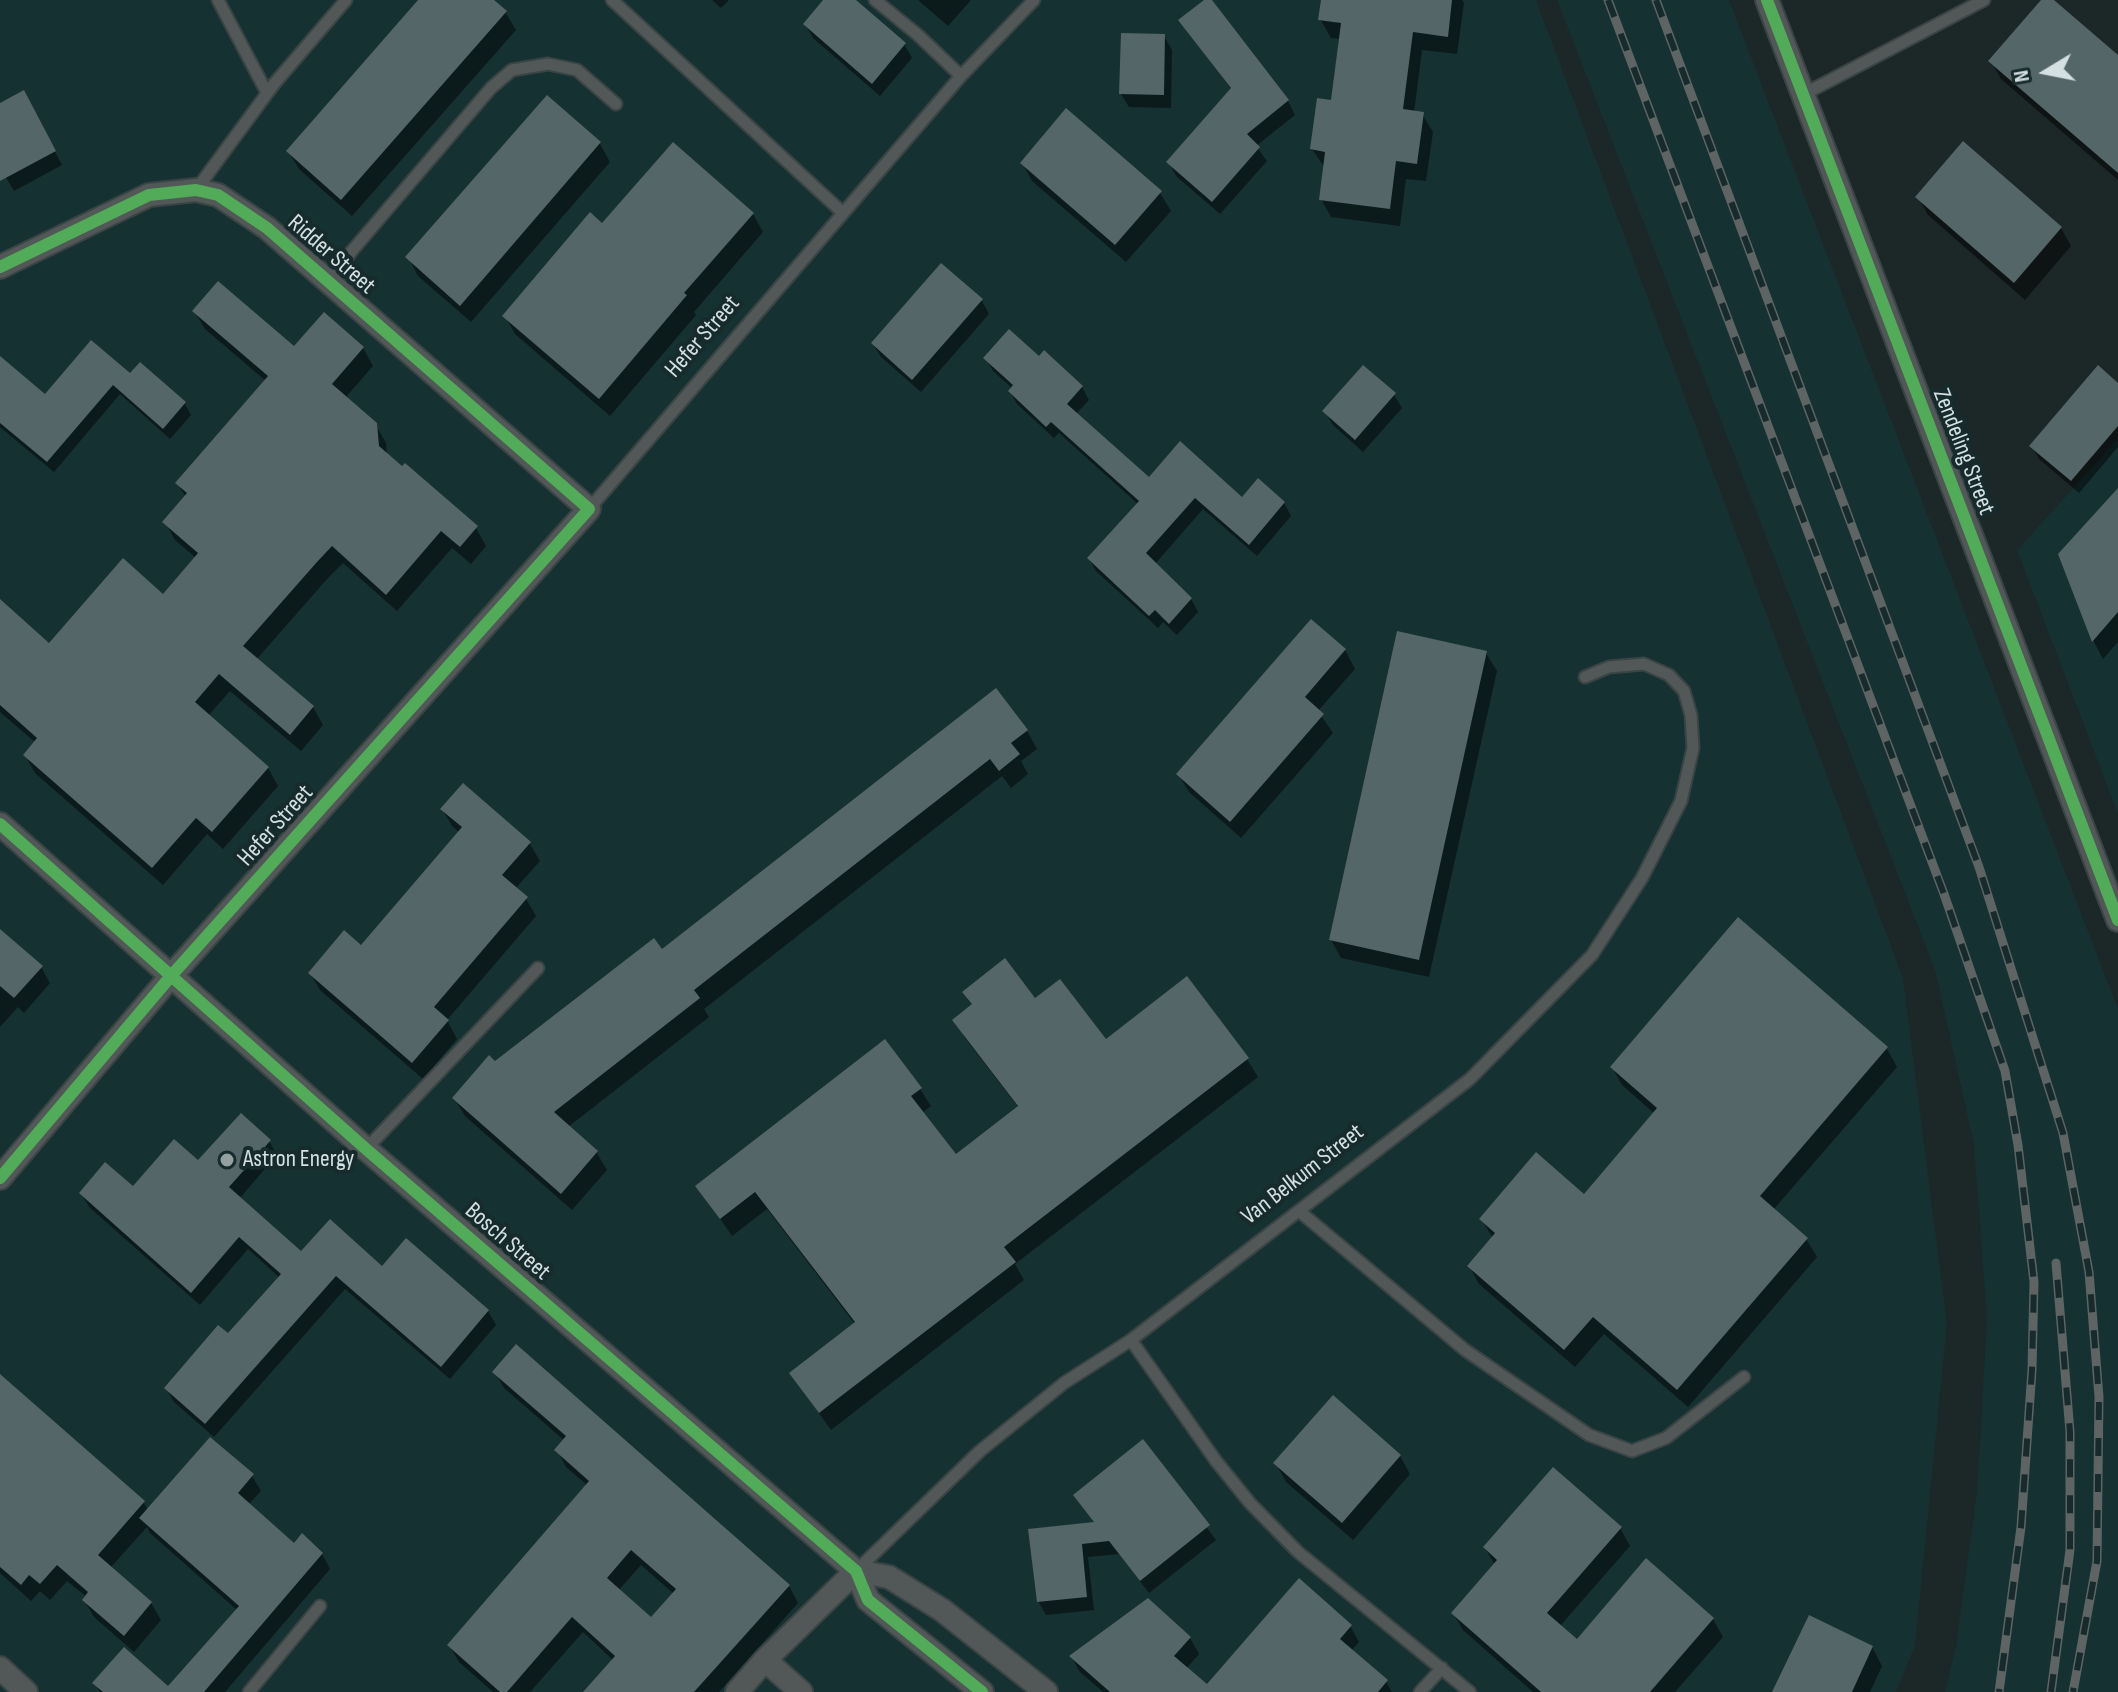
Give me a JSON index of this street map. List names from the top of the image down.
{
  "streets": {
    "street": [
      "Ridder Street",
      "Hefer Street",
      "Zendeling Street",
      "Van Belkum Street",
      "Bosch Street"
    ]
  },
  "crossings": [
    ["Ridder Street", "Hefer Street"],
    ["Hefer Street", "Bosch Street"],
    ["Van Belkum Street", "Bosch Street"]
  ],
  "places": ["Astron Energy"],
  "north": "left"
}
